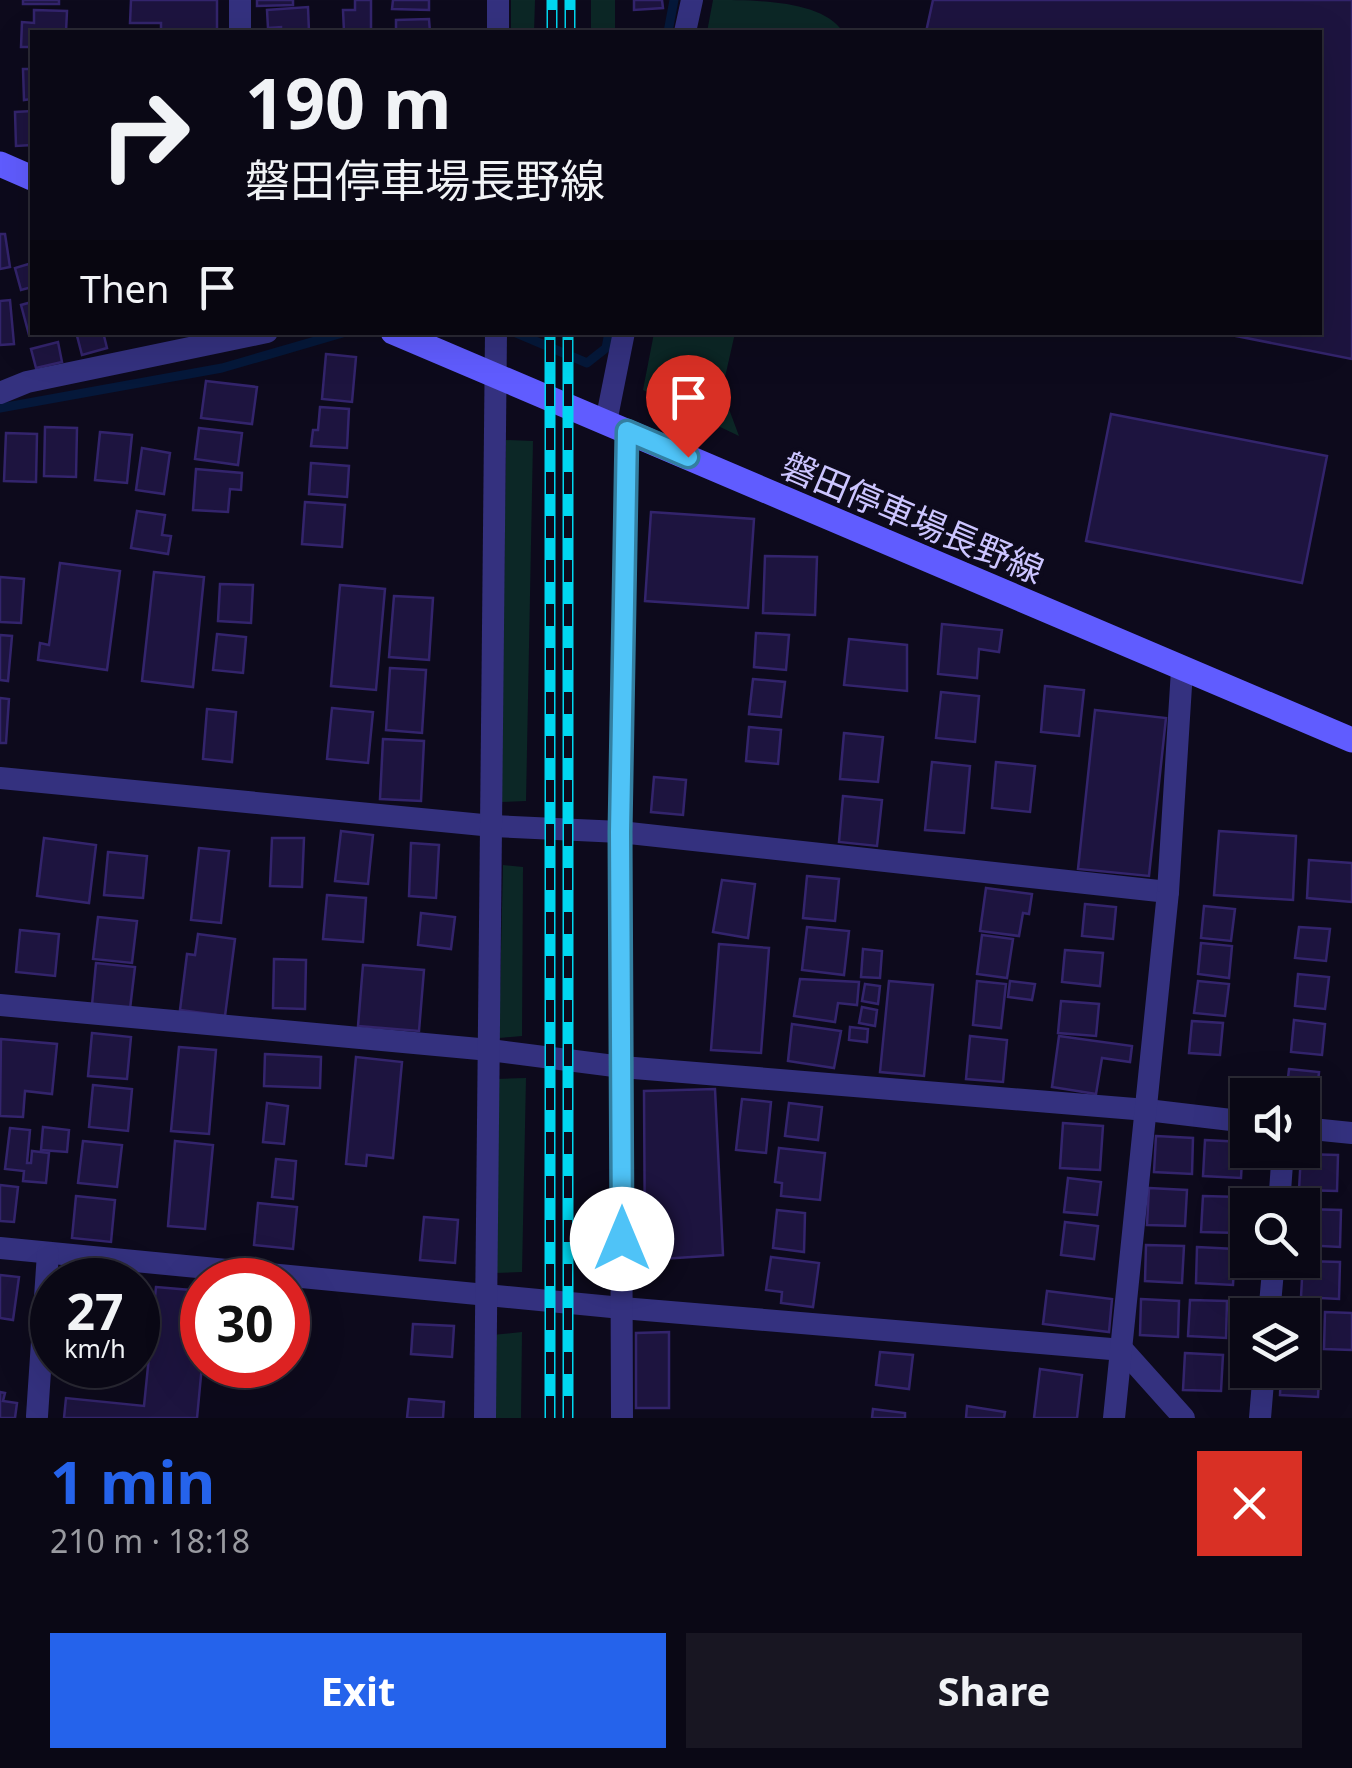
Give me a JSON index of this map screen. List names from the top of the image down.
{
  "streets": {
    "main road": ["磐田停車場長野線"]
  },
  "page": {
    "turn": ["190 m", "磐田停車場長野線"],
    "then": "Then",
    "speed": "27 km/h",
    "limit": "30",
    "heading": ["1 min", "210 m · 18:18"],
    "buttons": ["Exit", "Share"]
  }
}
